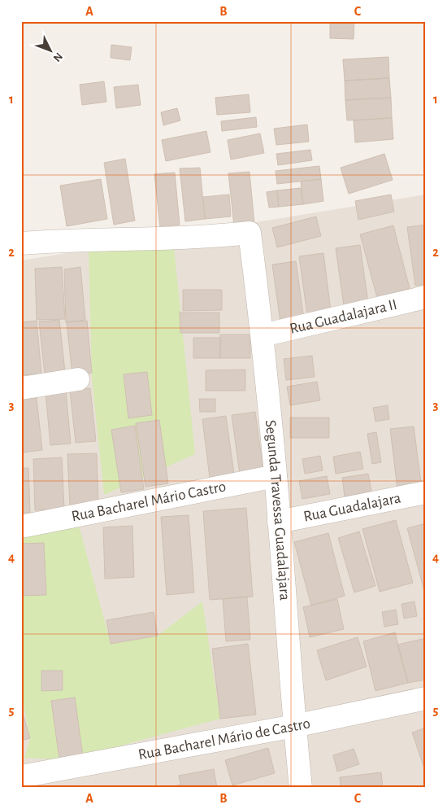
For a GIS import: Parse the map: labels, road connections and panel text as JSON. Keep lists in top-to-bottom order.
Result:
{
  "streets": {
    "street": [
      "Rua Guadalajara II",
      "Rua Bacharel Mário Castro",
      "Rua Guadalajara",
      "Segunda Travessa Guadalajara",
      "Rua Bacharel Mário de Castro"
    ]
  },
  "crossings": [
    ["Rua Guadalajara II", "Segunda Travessa Guadalajara"],
    ["Rua Bacharel Mário Castro", "Segunda Travessa Guadalajara"],
    ["Rua Guadalajara", "Segunda Travessa Guadalajara"],
    ["Segunda Travessa Guadalajara", "Rua Bacharel Mário de Castro"]
  ],
  "north": "bottom right",
  "grid": {
    "columns": ["A", "B", "C"],
    "rows": [
      "1",
      "2",
      "3",
      "4",
      "5"
    ]
  }
}
